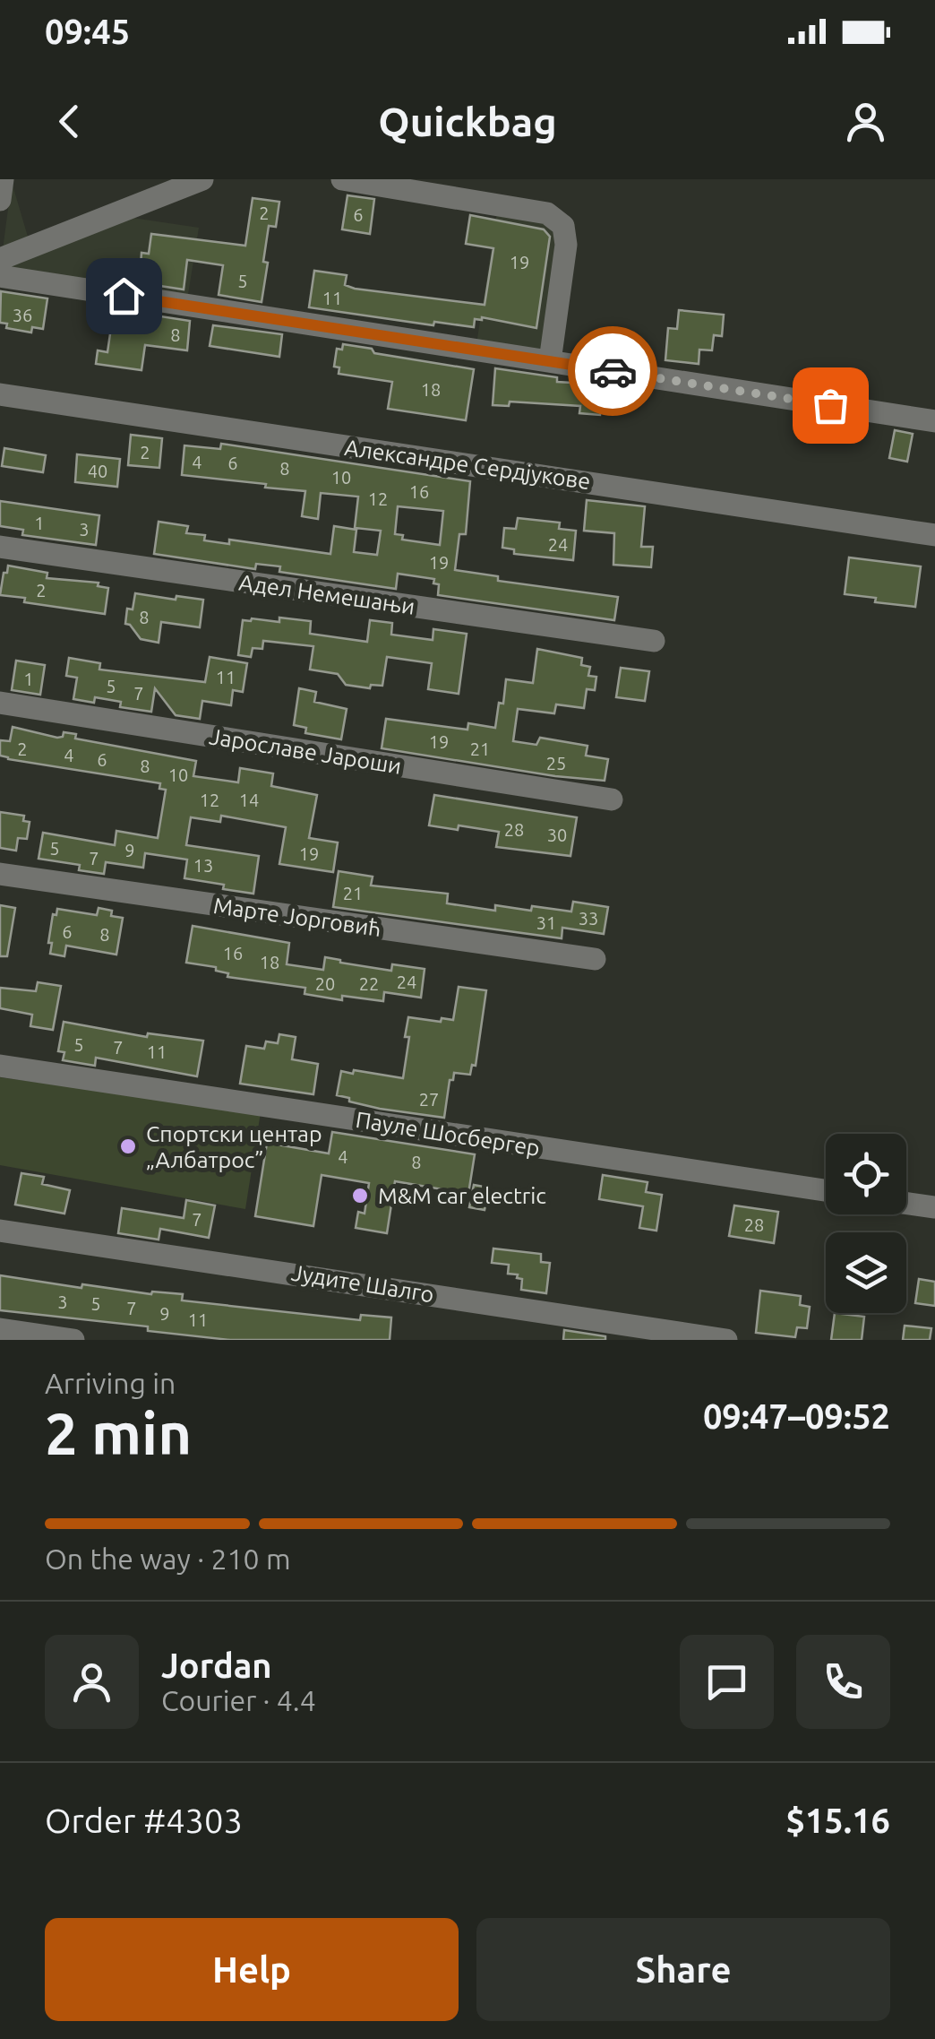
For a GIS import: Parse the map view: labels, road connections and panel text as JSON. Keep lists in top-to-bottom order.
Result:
{
  "streets": {
    "street": [
      "Александре Сердјукове",
      "Адел Немешањи",
      "Јарославе Јароши",
      "Марте Јорговић",
      "Пауле Шосбергер",
      "Јудите Шалго"
    ]
  },
  "places": ["Спортски центар „Албатрос”", "M&M car electric"],
  "house_numbers": [
    "2",
    "6",
    "19",
    "5",
    "11",
    "36",
    "8",
    "18",
    "2",
    "4",
    "6",
    "8",
    "40",
    "10",
    "16",
    "12",
    "1",
    "3",
    "24",
    "19",
    "2",
    "8",
    "11",
    "1",
    "5",
    "7",
    "19",
    "2",
    "21",
    "4",
    "6",
    "25",
    "8",
    "10",
    "12",
    "14",
    "28",
    "30",
    "5",
    "9",
    "19",
    "7",
    "13",
    "21",
    "33",
    "31",
    "6",
    "8",
    "16",
    "18",
    "24",
    "20",
    "22",
    "5",
    "7",
    "11",
    "27",
    "4",
    "8",
    "7",
    "28",
    "3",
    "5",
    "7",
    "9",
    "11"
  ],
  "page": {
    "status": "09:45",
    "header": "Quickbag",
    "heading": ["2 min", "Arriving in", "09:47–09:52"],
    "panel": [
      "Jordan",
      "Courier · 4.4",
      "Order #4303",
      "$15.16"
    ],
    "bar": "On the way · 210 m",
    "buttons": ["Help", "Share"]
  }
}
